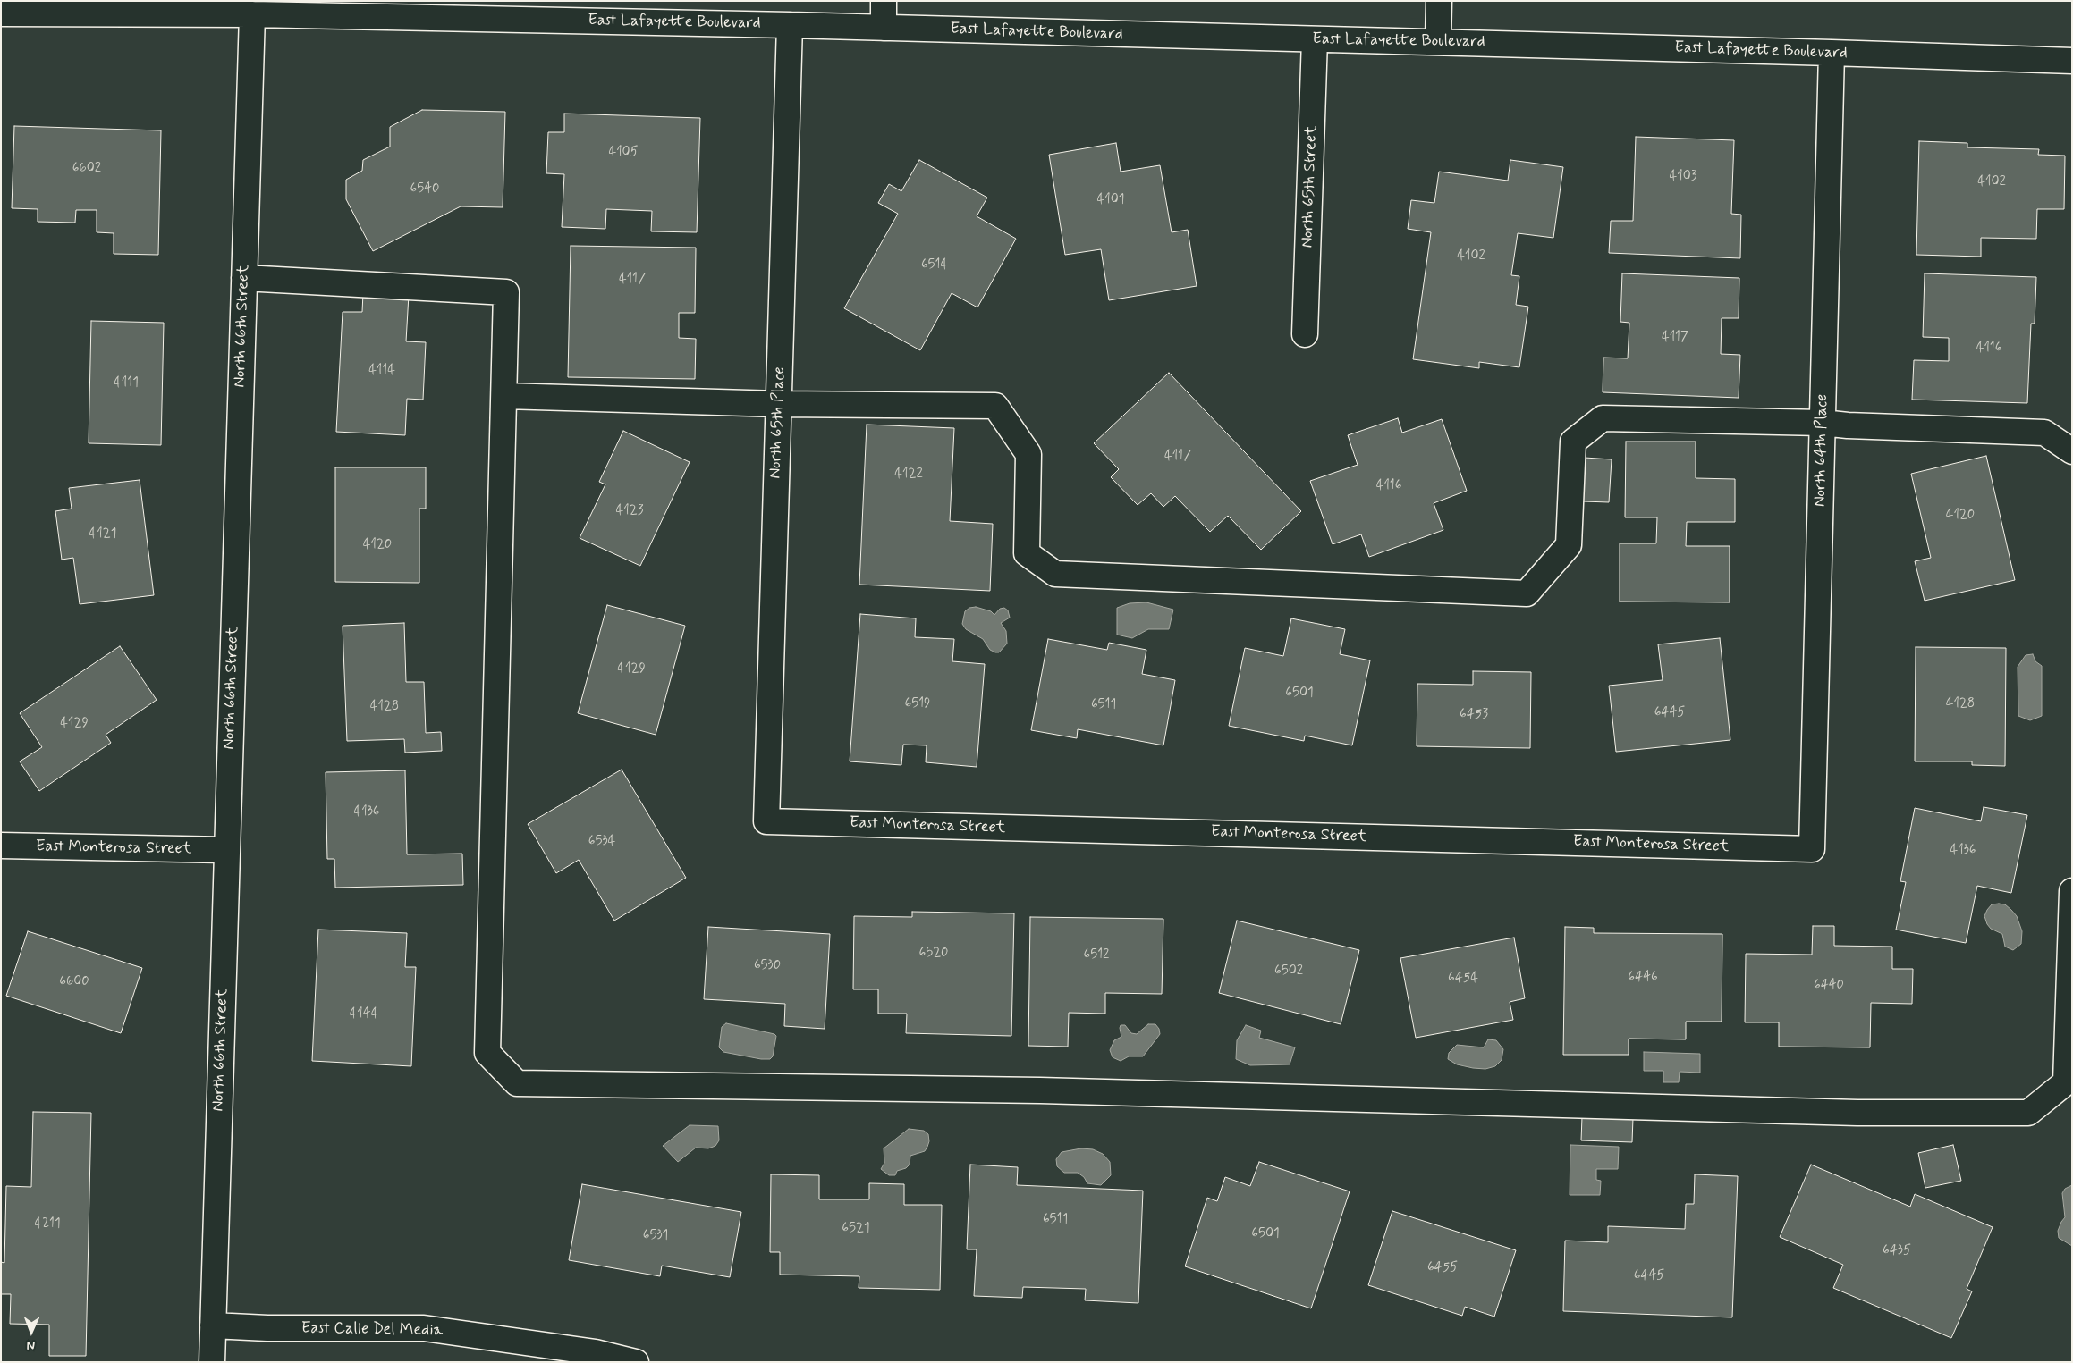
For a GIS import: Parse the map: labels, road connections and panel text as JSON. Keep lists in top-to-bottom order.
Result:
{
  "streets": {
    "street": [
      "East Lafayette Boulevard",
      "North 65th Street",
      "North 66th Street",
      "North 65th Place",
      "North 64th Place",
      "East Monterosa Street",
      "East Calle Del Media"
    ]
  },
  "crossings": [
    ["East Lafayette Boulevard", "North 65th Street"],
    ["East Lafayette Boulevard", "North 66th Street"],
    ["East Lafayette Boulevard", "North 65th Place"],
    ["East Lafayette Boulevard", "North 64th Place"],
    ["North 66th Street", "East Monterosa Street"],
    ["North 66th Street", "East Calle Del Media"],
    ["North 65th Place", "East Monterosa Street"],
    ["North 64th Place", "East Monterosa Street"]
  ],
  "house_numbers": [
    "4105",
    "6602",
    "4103",
    "4102",
    "6540",
    "4101",
    "4102",
    "6514",
    "4117",
    "4117",
    "4116",
    "4114",
    "4111",
    "4117",
    "4122",
    "4116",
    "4123",
    "4120",
    "4121",
    "4120",
    "4129",
    "6501",
    "6519",
    "4128",
    "6511",
    "4128",
    "6445",
    "6453",
    "4129",
    "4136",
    "6534",
    "4136",
    "6520",
    "6512",
    "6530",
    "6502",
    "6446",
    "6454",
    "6600",
    "6440",
    "4144",
    "6511",
    "4211",
    "6521",
    "6501",
    "6531",
    "6435",
    "6455",
    "6445"
  ],
  "north": "bottom"
}
